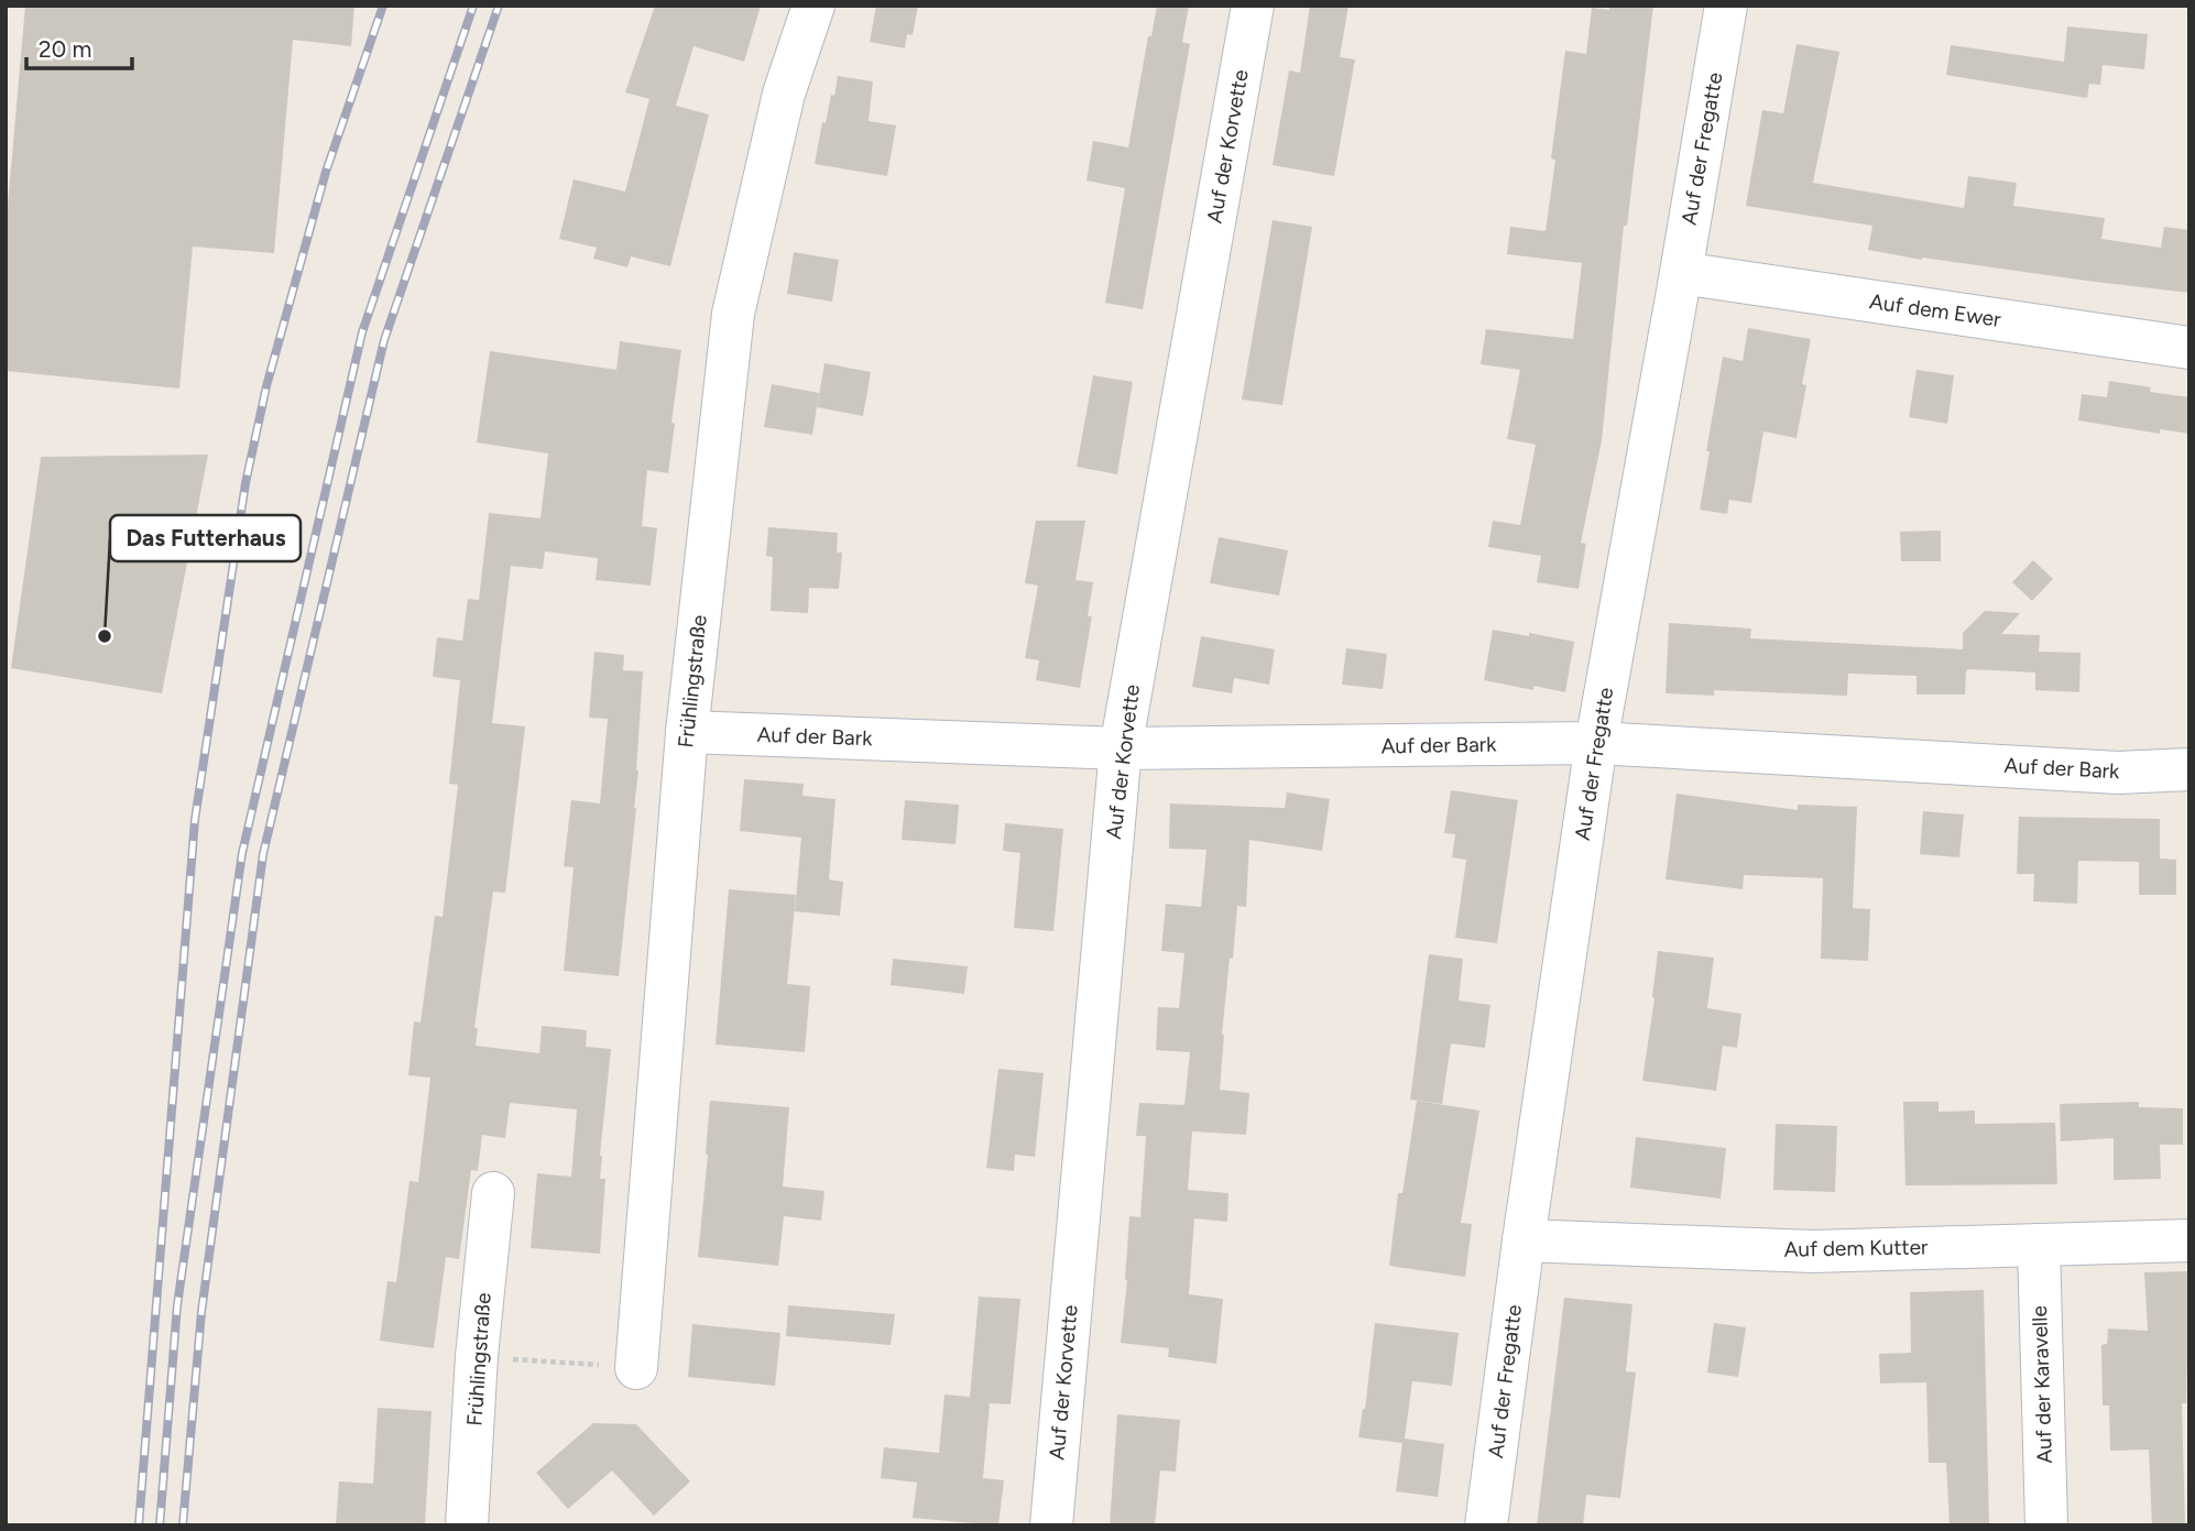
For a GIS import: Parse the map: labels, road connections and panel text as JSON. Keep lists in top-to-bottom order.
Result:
{
  "streets": {
    "street": [
      "Auf der Korvette",
      "Auf der Fregatte",
      "Auf dem Ewer",
      "Frühlingstraße",
      "Auf der Bark",
      "Auf dem Kutter",
      "Auf der Karavelle"
    ]
  },
  "crossings": [
    ["Auf der Korvette", "Auf der Bark"],
    ["Auf der Fregatte", "Auf dem Ewer"],
    ["Auf der Fregatte", "Auf der Bark"],
    ["Auf der Fregatte", "Auf dem Kutter"],
    ["Frühlingstraße", "Auf der Bark"],
    ["Auf dem Kutter", "Auf der Karavelle"]
  ],
  "places": ["Das Futterhaus"],
  "scale_bar": "20 m"
}
